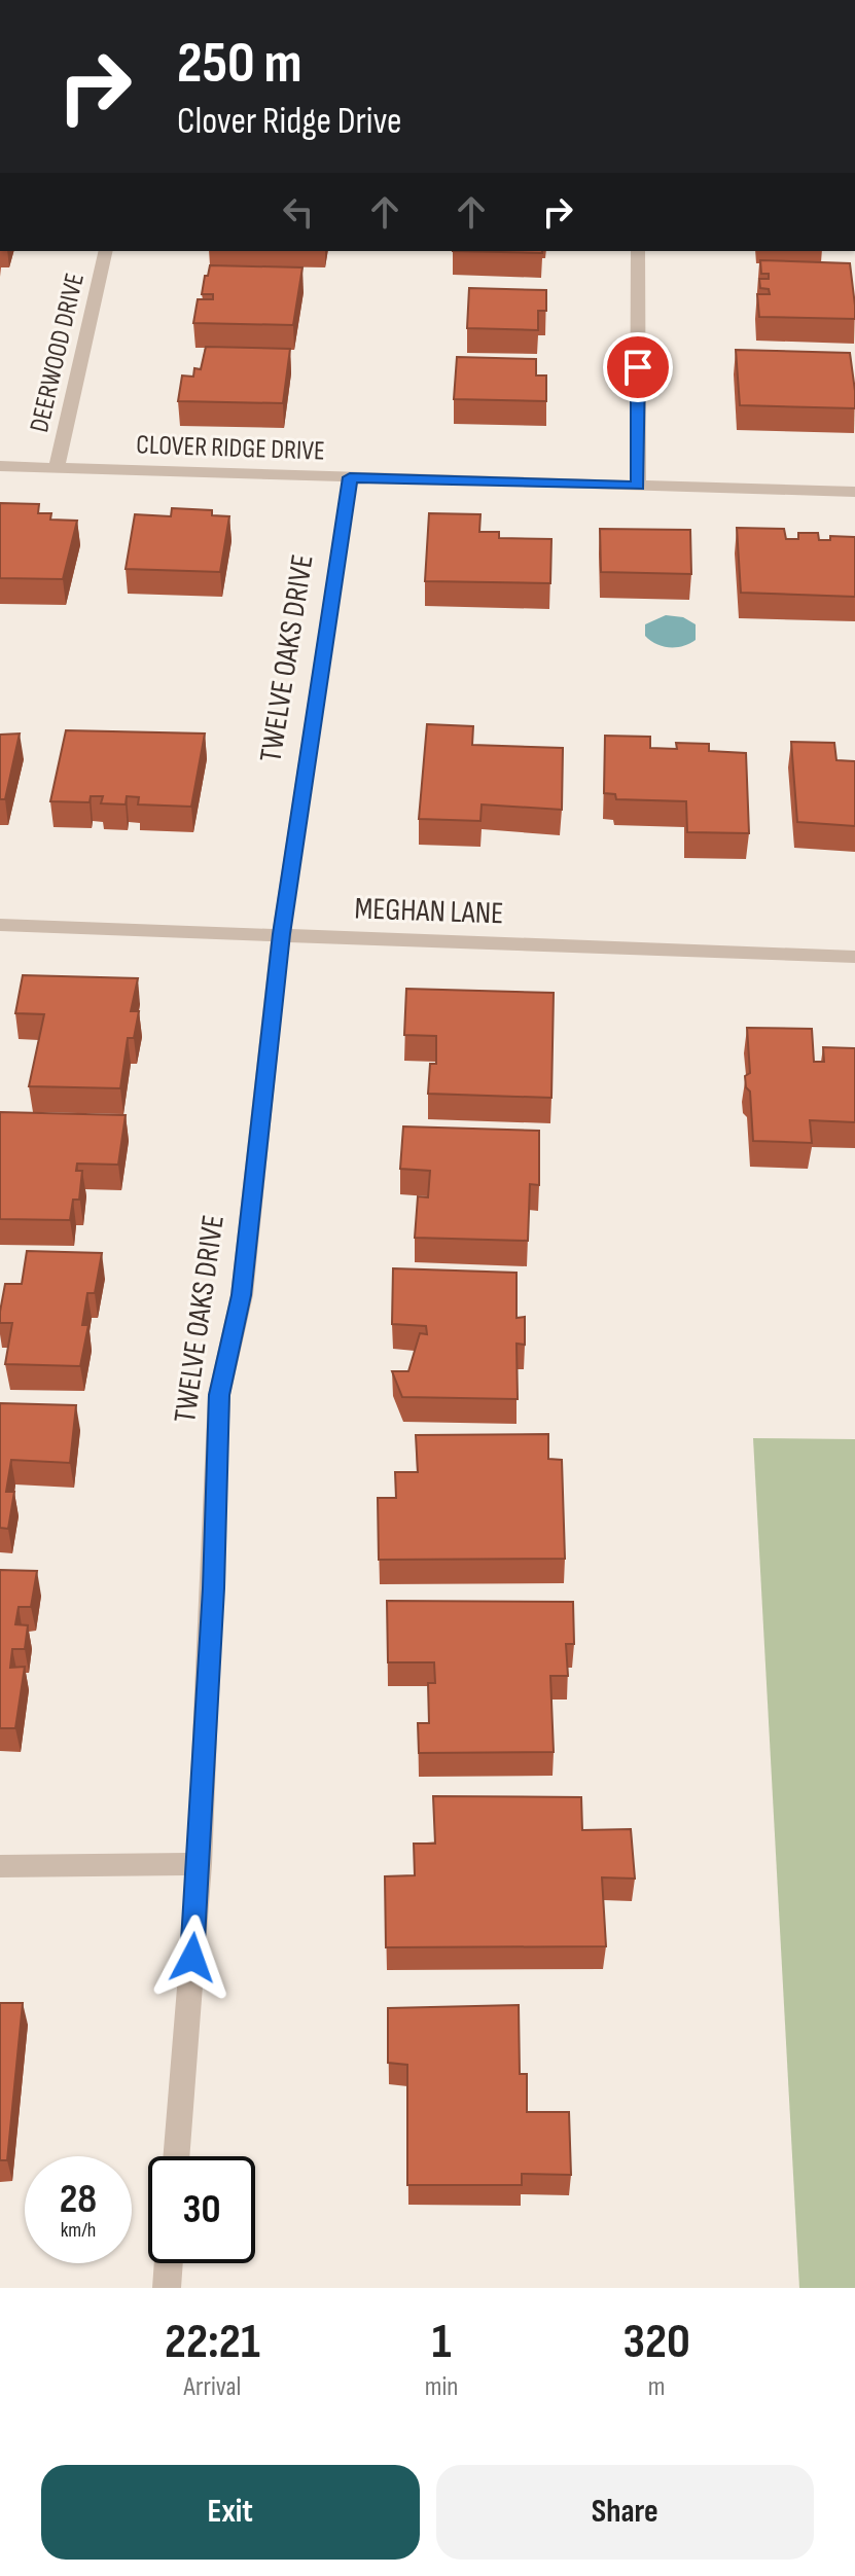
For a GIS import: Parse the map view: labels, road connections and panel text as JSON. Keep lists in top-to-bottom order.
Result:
{
  "streets": {
    "street": [
      "DEERWOOD DRIVE",
      "CLOVER RIDGE DRIVE",
      "TWELVE OAKS DRIVE",
      "MEGHAN LANE"
    ]
  },
  "crossings": [
    ["DEERWOOD DRIVE", "CLOVER RIDGE DRIVE"],
    ["CLOVER RIDGE DRIVE", "TWELVE OAKS DRIVE"],
    ["TWELVE OAKS DRIVE", "MEGHAN LANE"]
  ],
  "page": {
    "turn": ["250 m", "Clover Ridge Drive"],
    "speed": "28 km/h",
    "limit": "30",
    "eta": [
      "22:21",
      "Arrival",
      "1",
      "min",
      "320",
      "m"
    ],
    "buttons": ["Exit", "Share"]
  }
}
